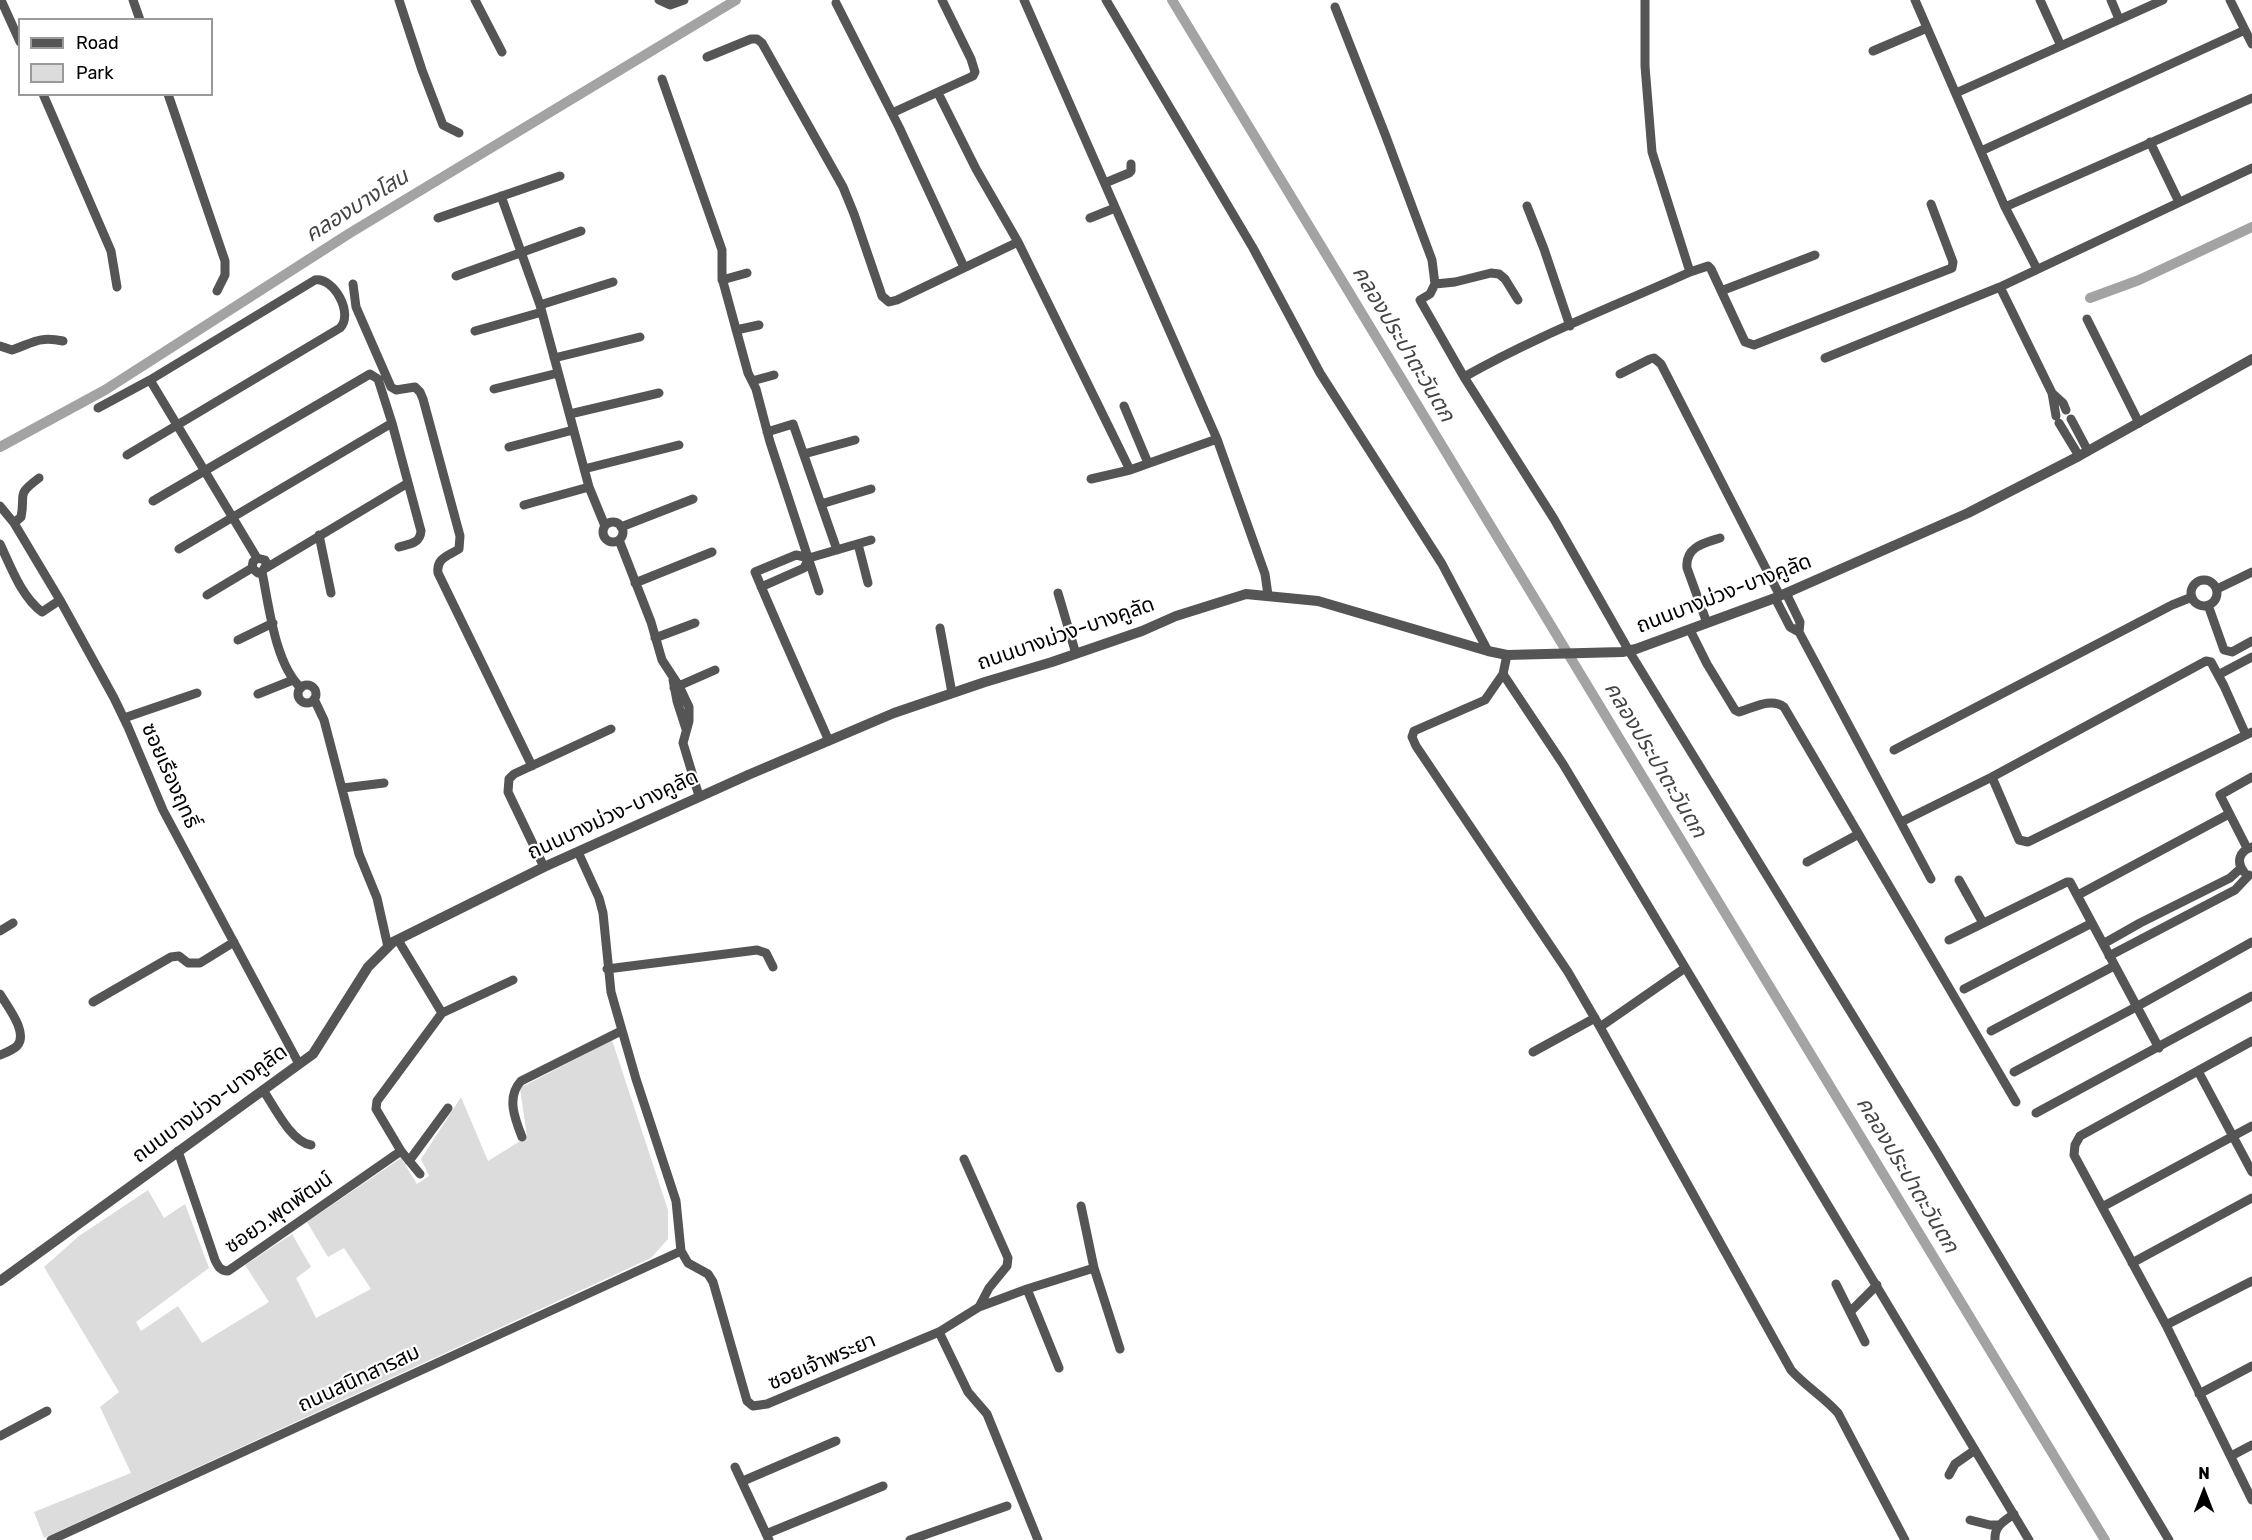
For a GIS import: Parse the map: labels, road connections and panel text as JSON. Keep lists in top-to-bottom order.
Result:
{
  "streets": {
    "street": [
      "ถนนบางม่วง-บางคูลัด",
      "ซอยเรืองฤทธิ์",
      "ซอยว.พุดพัฒน์",
      "ซอยเจ้าพระยา",
      "ถนนสนิทสารสม"
    ]
  },
  "crossings": [
    ["ถนนบางม่วง-บางคูลัด", "ซอยเรืองฤทธิ์"],
    ["ถนนบางม่วง-บางคูลัด", "ซอยว.พุดพัฒน์"],
    ["ซอยเจ้าพระยา", "ถนนสนิทสารสม"]
  ],
  "water": ["คลองบางโสน", "คลองประปาตะวันตก"],
  "legend": ["Road", "Park"],
  "north": "top"
}
